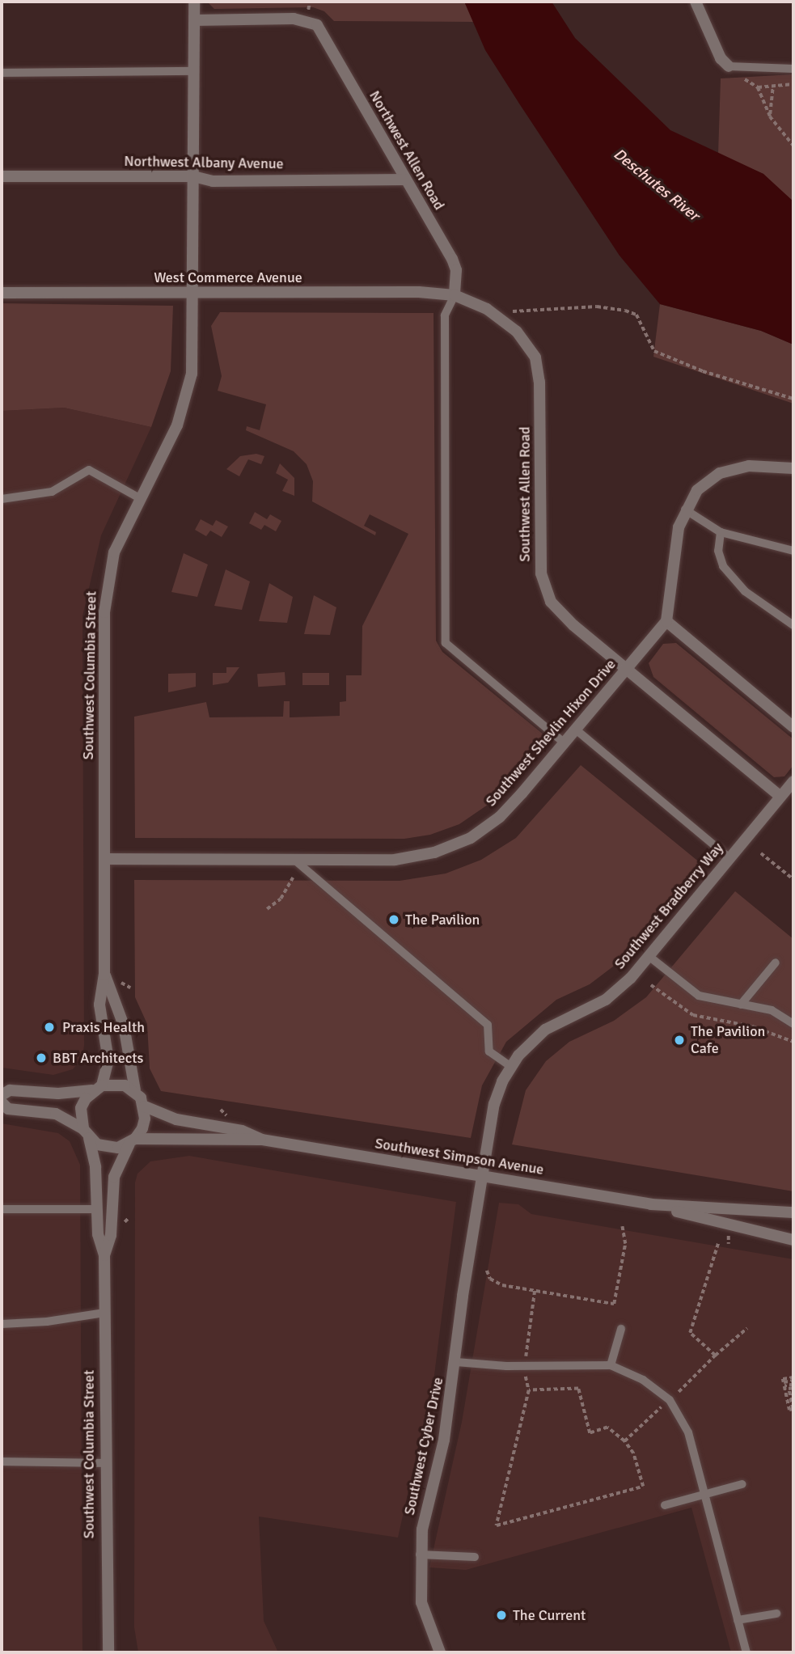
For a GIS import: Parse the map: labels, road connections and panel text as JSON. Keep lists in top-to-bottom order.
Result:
{
  "streets": {
    "street": [
      "Northwest Allen Road",
      "Northwest Albany Avenue",
      "West Commerce Avenue",
      "Southwest Allen Road",
      "Southwest Columbia Street",
      "Southwest Shevlin Hixon Drive",
      "Southwest Bradberry Way",
      "Southwest Simpson Avenue",
      "Southwest Cyber Drive"
    ]
  },
  "crossings": [
    ["Northwest Allen Road", "Northwest Albany Avenue"],
    ["Northwest Allen Road", "West Commerce Avenue"],
    ["Northwest Allen Road", "Southwest Allen Road"],
    ["Northwest Allen Road", "Southwest Columbia Street"],
    ["Northwest Albany Avenue", "Southwest Columbia Street"],
    ["West Commerce Avenue", "Southwest Allen Road"],
    ["West Commerce Avenue", "Southwest Columbia Street"],
    ["Southwest Allen Road", "Southwest Shevlin Hixon Drive"],
    ["Southwest Allen Road", "Southwest Bradberry Way"],
    ["Southwest Columbia Street", "Southwest Shevlin Hixon Drive"],
    ["Southwest Columbia Street", "Southwest Simpson Avenue"],
    ["Southwest Bradberry Way", "Southwest Simpson Avenue"],
    ["Southwest Bradberry Way", "Southwest Cyber Drive"],
    ["Southwest Simpson Avenue", "Southwest Cyber Drive"]
  ],
  "water": ["Deschutes River"],
  "places": [
    "The Pavilion",
    "Praxis Health",
    "The Pavilion Cafe",
    "BBT Architects",
    "The Current"
  ]
}
